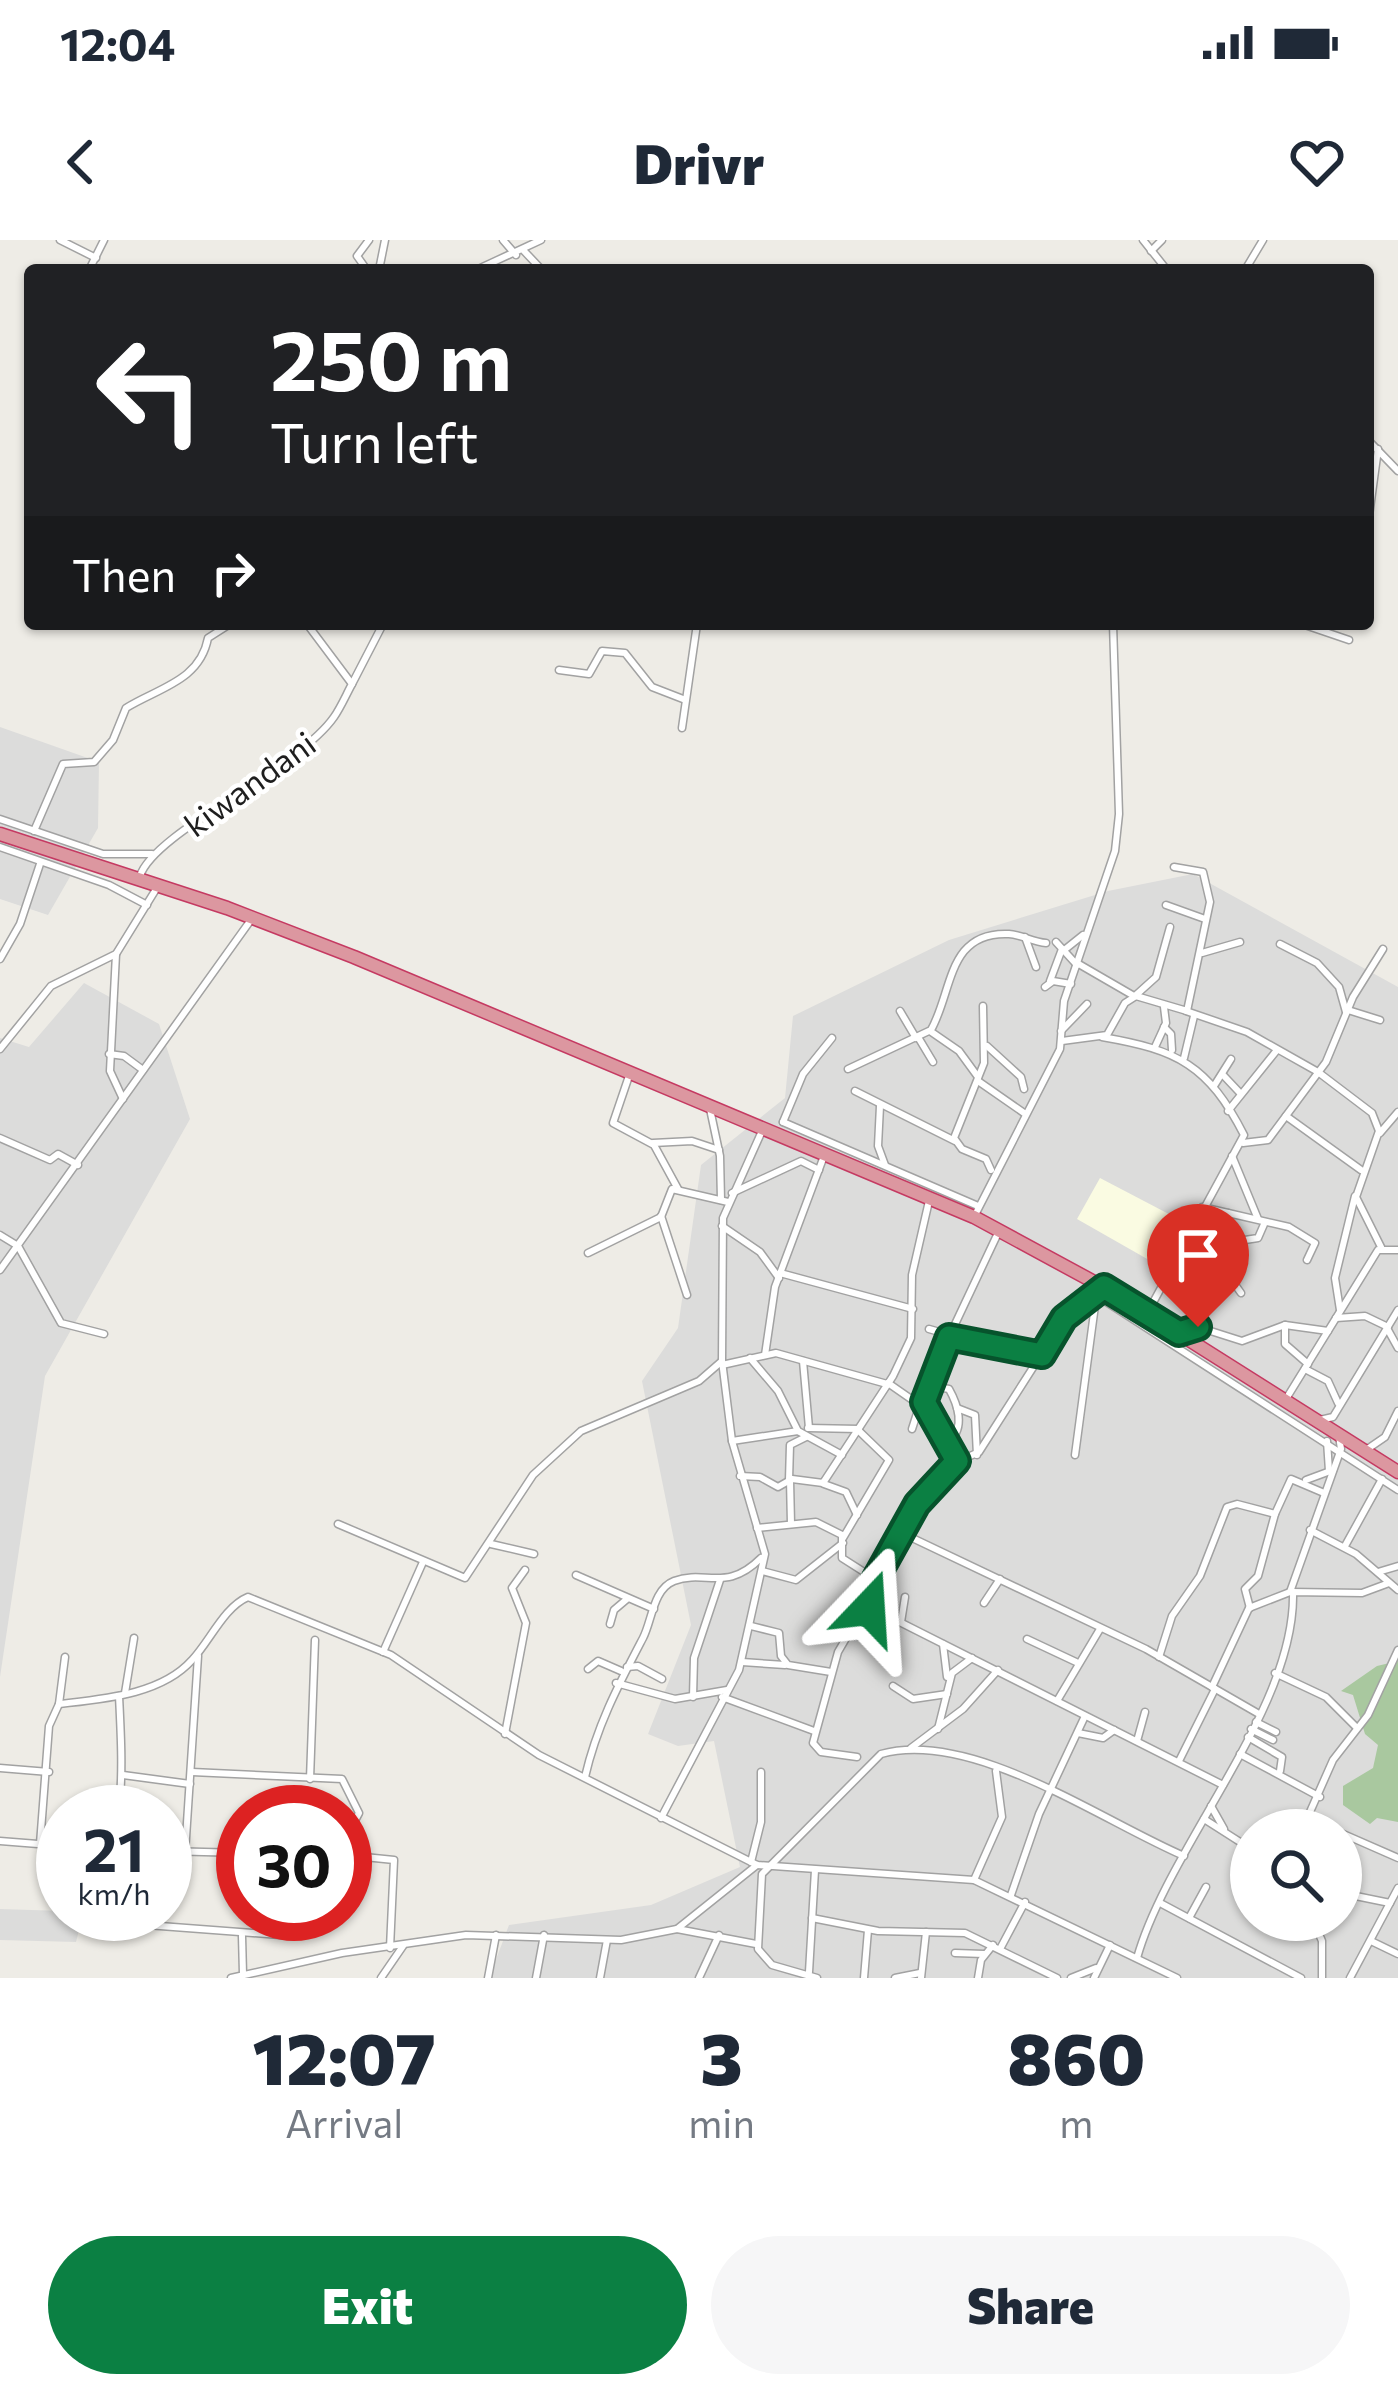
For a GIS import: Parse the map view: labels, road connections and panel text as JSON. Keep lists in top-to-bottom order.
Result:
{
  "streets": {
    "street": ["kiwandani"]
  },
  "page": {
    "status": "12:04",
    "header": "Drivr",
    "turn": ["250 m", "Turn left"],
    "then": "Then",
    "speed": "21 km/h",
    "limit": "30",
    "eta": [
      "12:07",
      "Arrival",
      "3",
      "min",
      "860",
      "m"
    ],
    "buttons": ["Exit", "Share"]
  }
}
